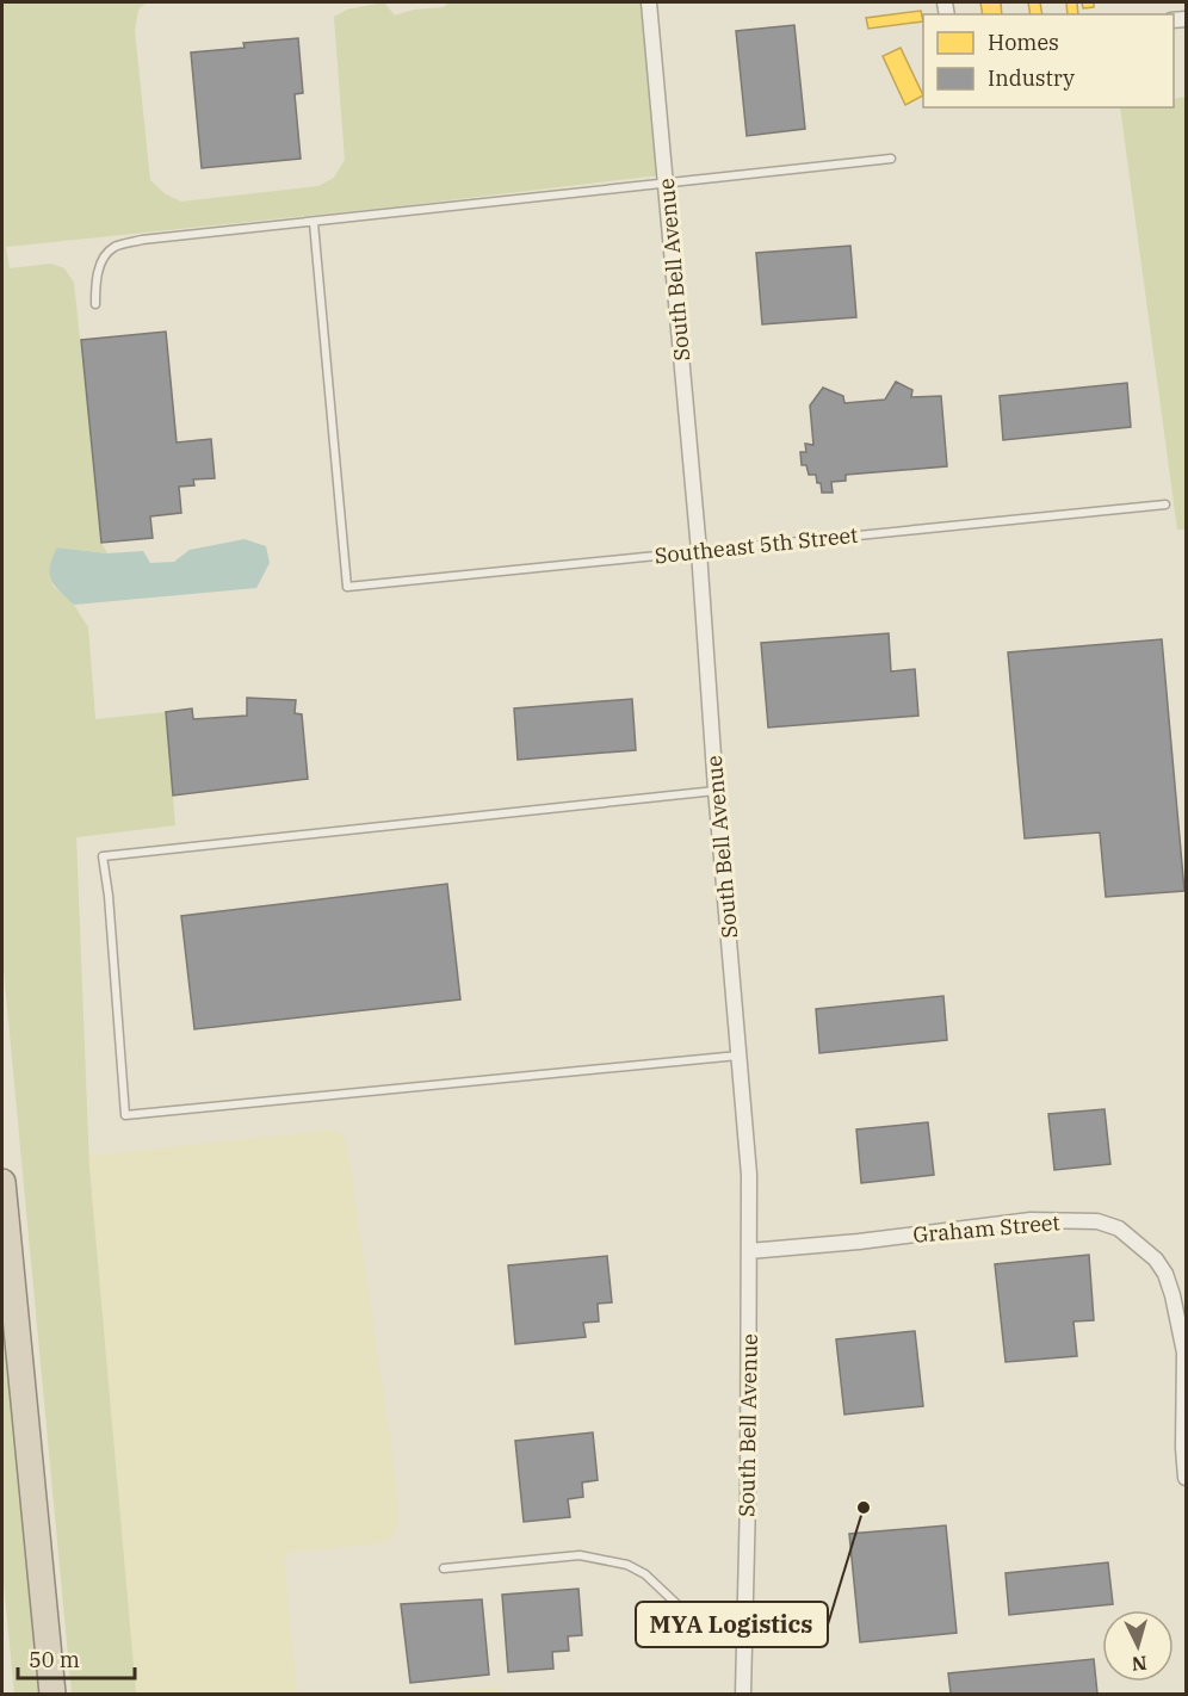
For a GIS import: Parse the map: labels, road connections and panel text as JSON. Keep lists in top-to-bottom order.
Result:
{
  "streets": {
    "street": ["South Bell Avenue", "Graham Street"],
    "lane": ["Southeast 5th Street"]
  },
  "crossings": [
    ["South Bell Avenue", "Southeast 5th Street"],
    ["South Bell Avenue", "Graham Street"]
  ],
  "places": ["MYA Logistics"],
  "legend": ["Homes", "Industry"],
  "scale_bar": "50 m",
  "north": "bottom"
}
